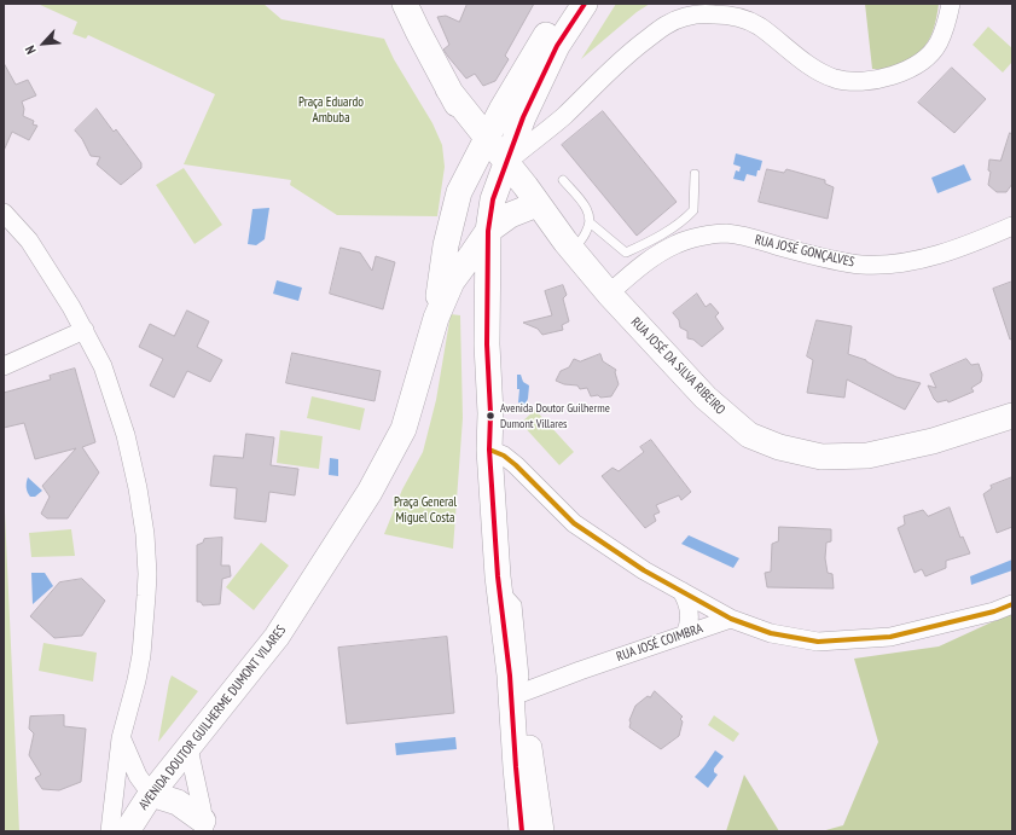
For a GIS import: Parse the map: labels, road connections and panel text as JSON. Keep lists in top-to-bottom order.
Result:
{
  "streets": {
    "main road": ["RUA JOSÉ DA SILVA RIBEIRO", "AVENIDA DOUTOR GUILHERME DUMONT VILARES"],
    "street": ["RUA JOSÉ GONÇALVES", "RUA JOSÉ COIMBRA"]
  },
  "crossings": [
    ["RUA JOSÉ GONÇALVES", "RUA JOSÉ DA SILVA RIBEIRO"],
    ["RUA JOSÉ DA SILVA RIBEIRO", "AVENIDA DOUTOR GUILHERME DUMONT VILARES"],
    ["RUA JOSÉ COIMBRA", "AVENIDA DOUTOR GUILHERME DUMONT VILARES"]
  ],
  "parks": ["Praça Eduardo Ambuba", "Praça General Miguel Costa"],
  "places": ["Avenida Doutor Guilherme Dumont Villares"],
  "north": "bottom left"
}
